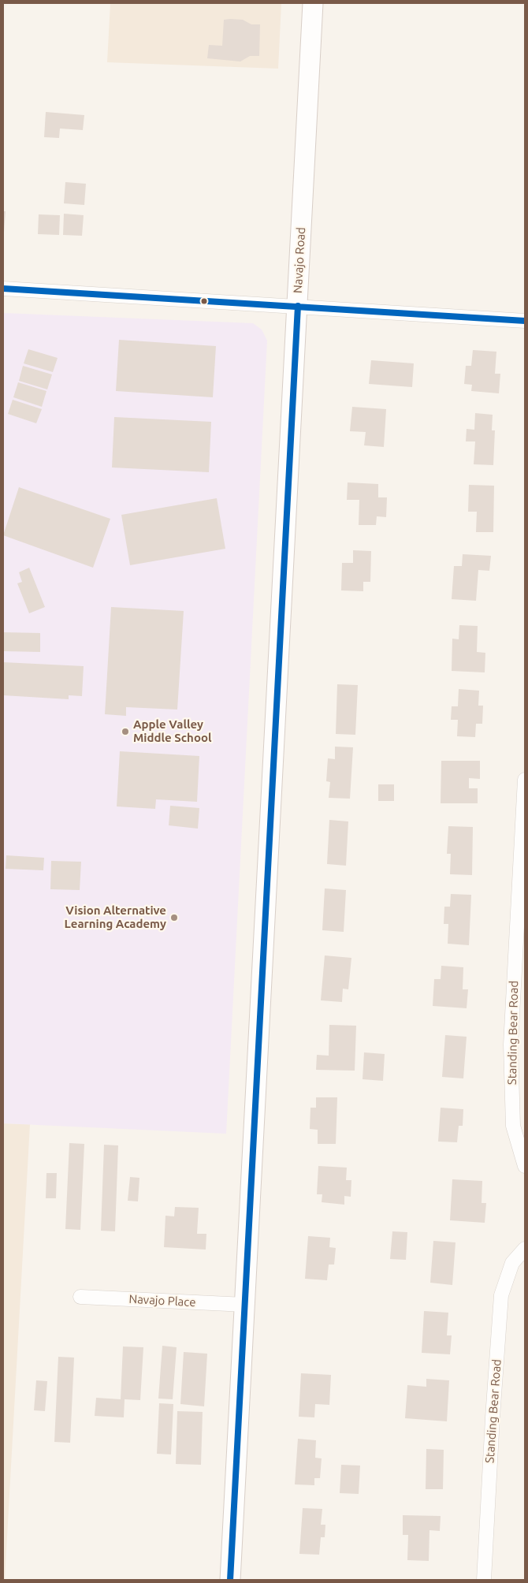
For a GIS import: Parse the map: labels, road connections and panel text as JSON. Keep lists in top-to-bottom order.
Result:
{
  "streets": {
    "main road": ["Navajo Road"],
    "street": ["Standing Bear Road", "Navajo Place"]
  },
  "crossings": [
    ["Navajo Road", "Navajo Place"]
  ],
  "places": ["Apple Valley Middle School", "Vision Alternative Learning Academy"]
}
